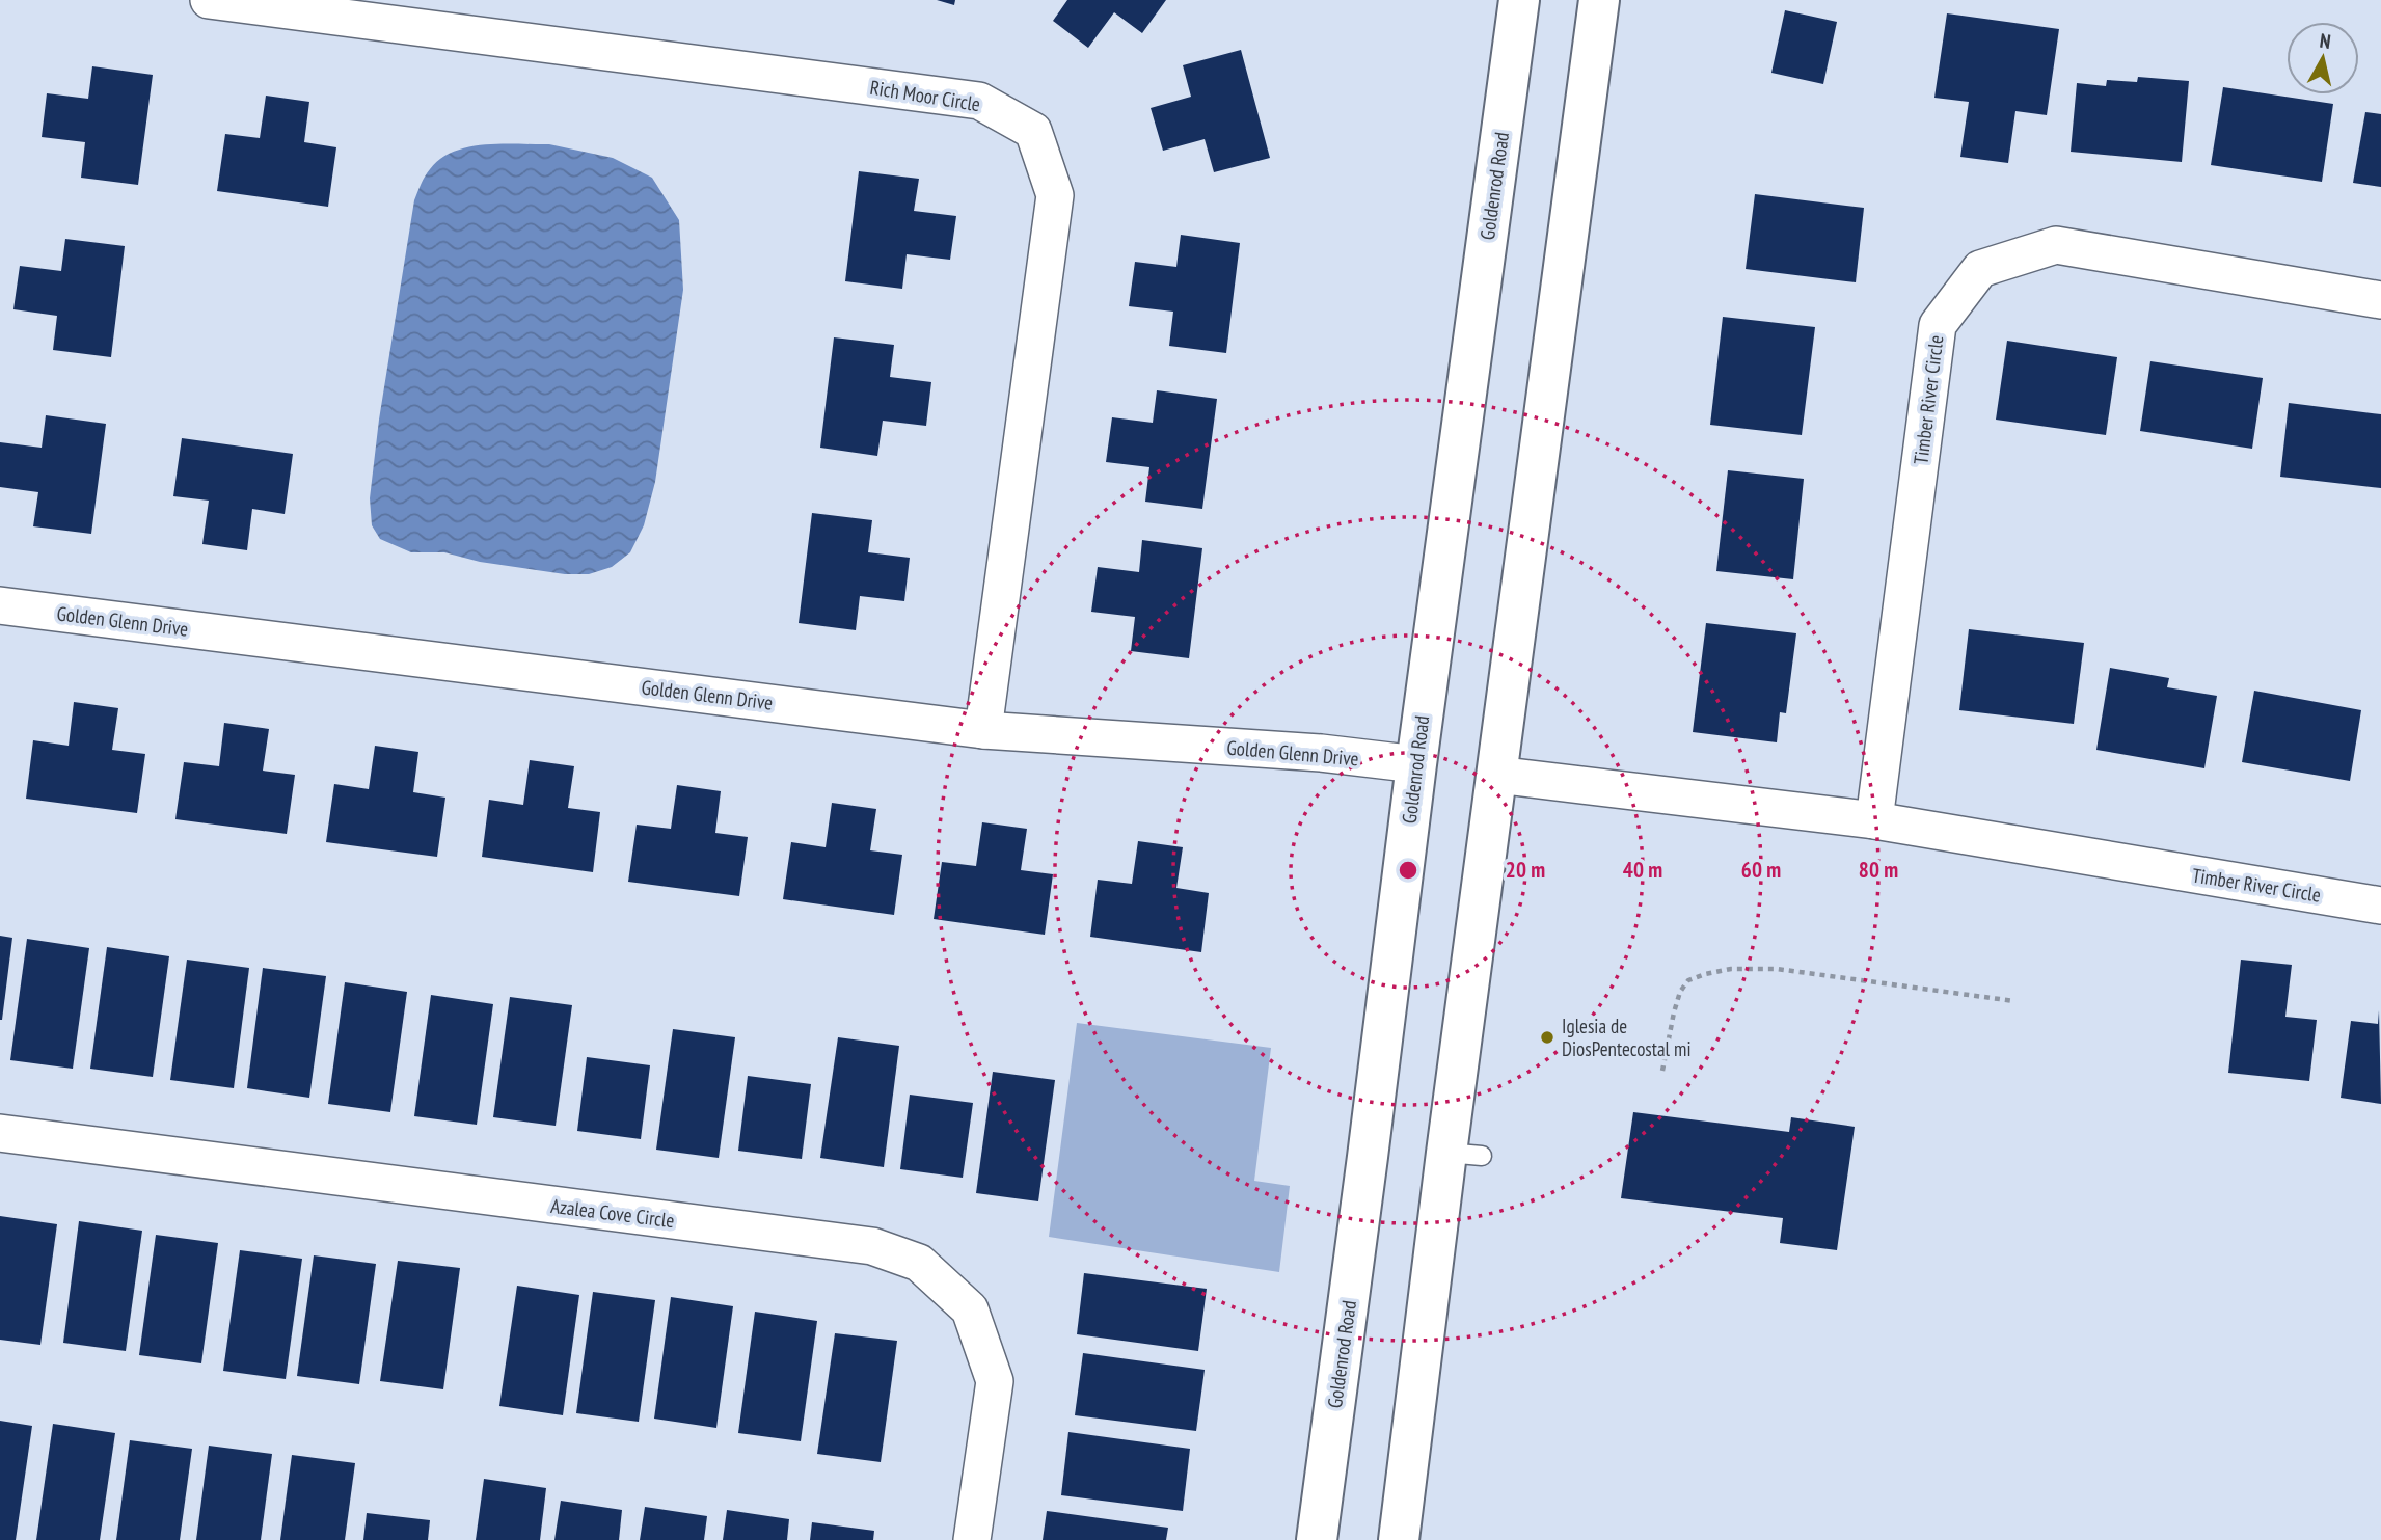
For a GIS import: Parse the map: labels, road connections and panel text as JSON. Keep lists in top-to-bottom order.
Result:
{
  "streets": {
    "main road": ["Goldenrod Road"],
    "street": [
      "Rich Moor Circle",
      "Timber River Circle",
      "Golden Glenn Drive",
      "Azalea Cove Circle"
    ]
  },
  "crossings": [
    ["Rich Moor Circle", "Golden Glenn Drive"],
    ["Goldenrod Road", "Golden Glenn Drive"]
  ],
  "places": ["Iglesia de DiosPentecostal mi"],
  "north": "top",
  "rings": [
    "20 m",
    "40 m",
    "60 m",
    "80 m"
  ]
}
